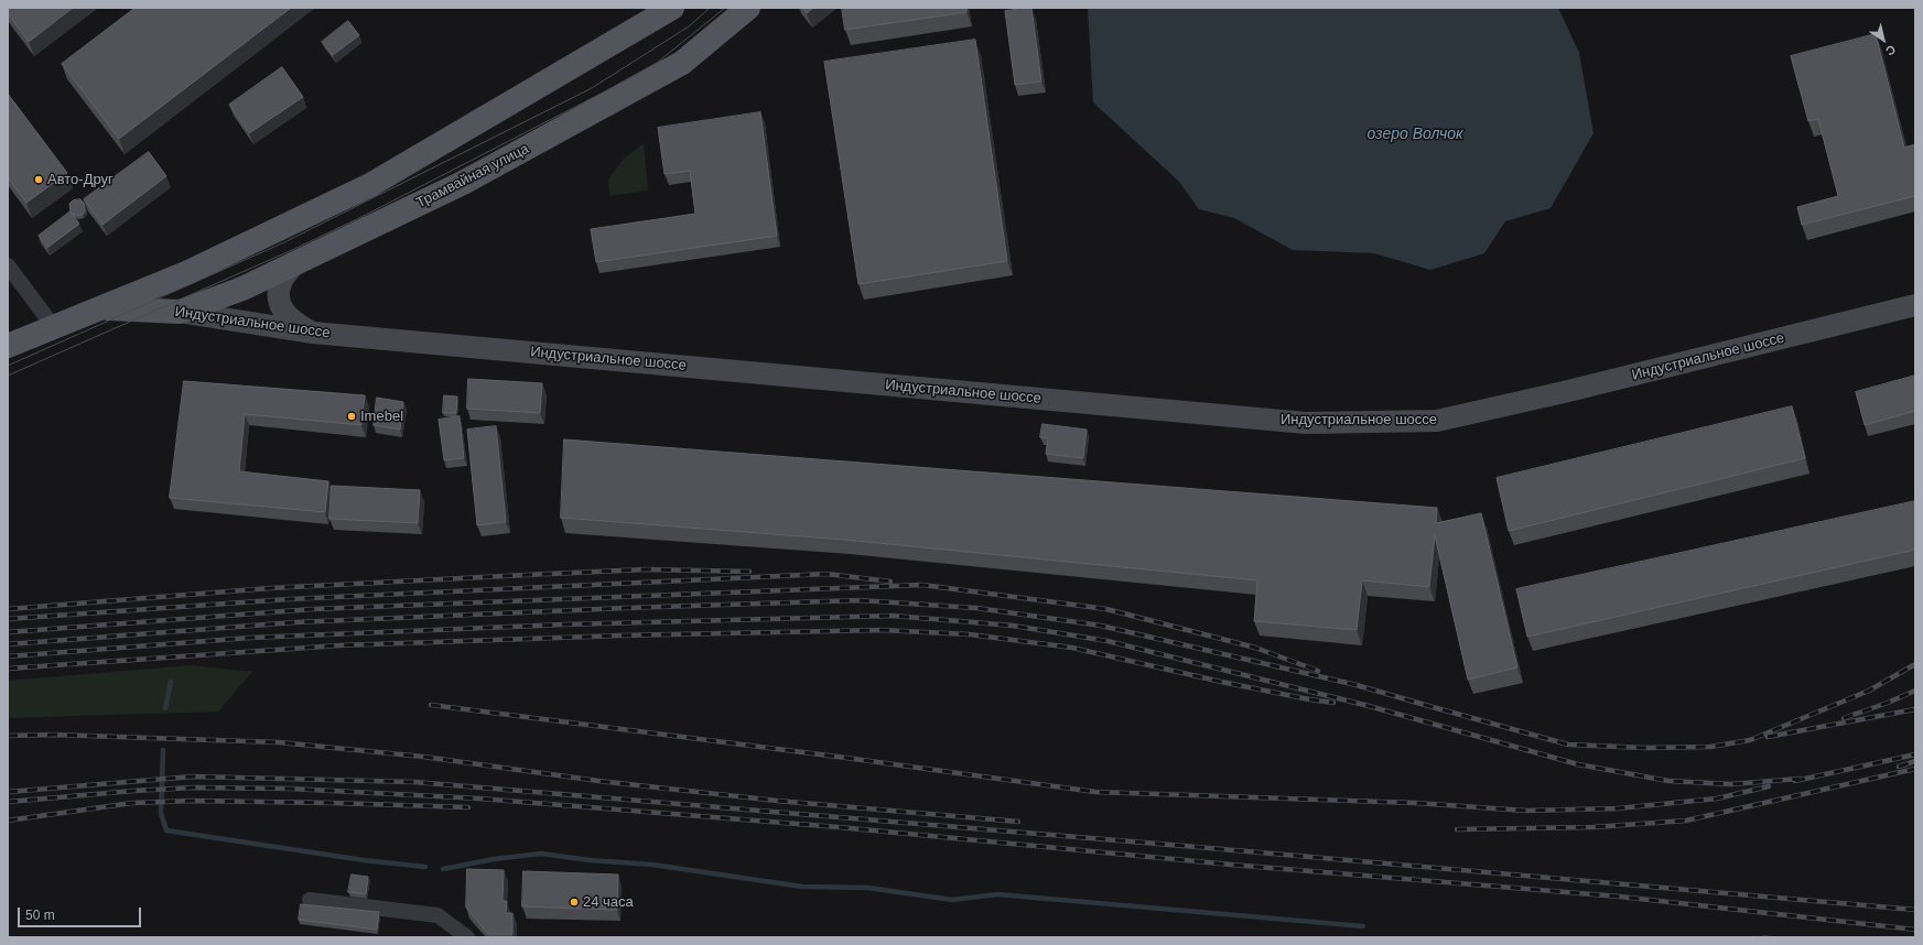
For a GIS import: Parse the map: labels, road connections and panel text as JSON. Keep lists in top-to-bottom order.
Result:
{
  "streets": {
    "main road": ["Трамвайная улица", "Индустриальное шоссе"]
  },
  "crossings": [
    ["Трамвайная улица", "Индустриальное шоссе"]
  ],
  "water": ["озеро Волчок"],
  "places": ["Авто-Друг", "Imebel", "24 часа"],
  "scale_bar": "50 m",
  "north": "bottom right"
}
